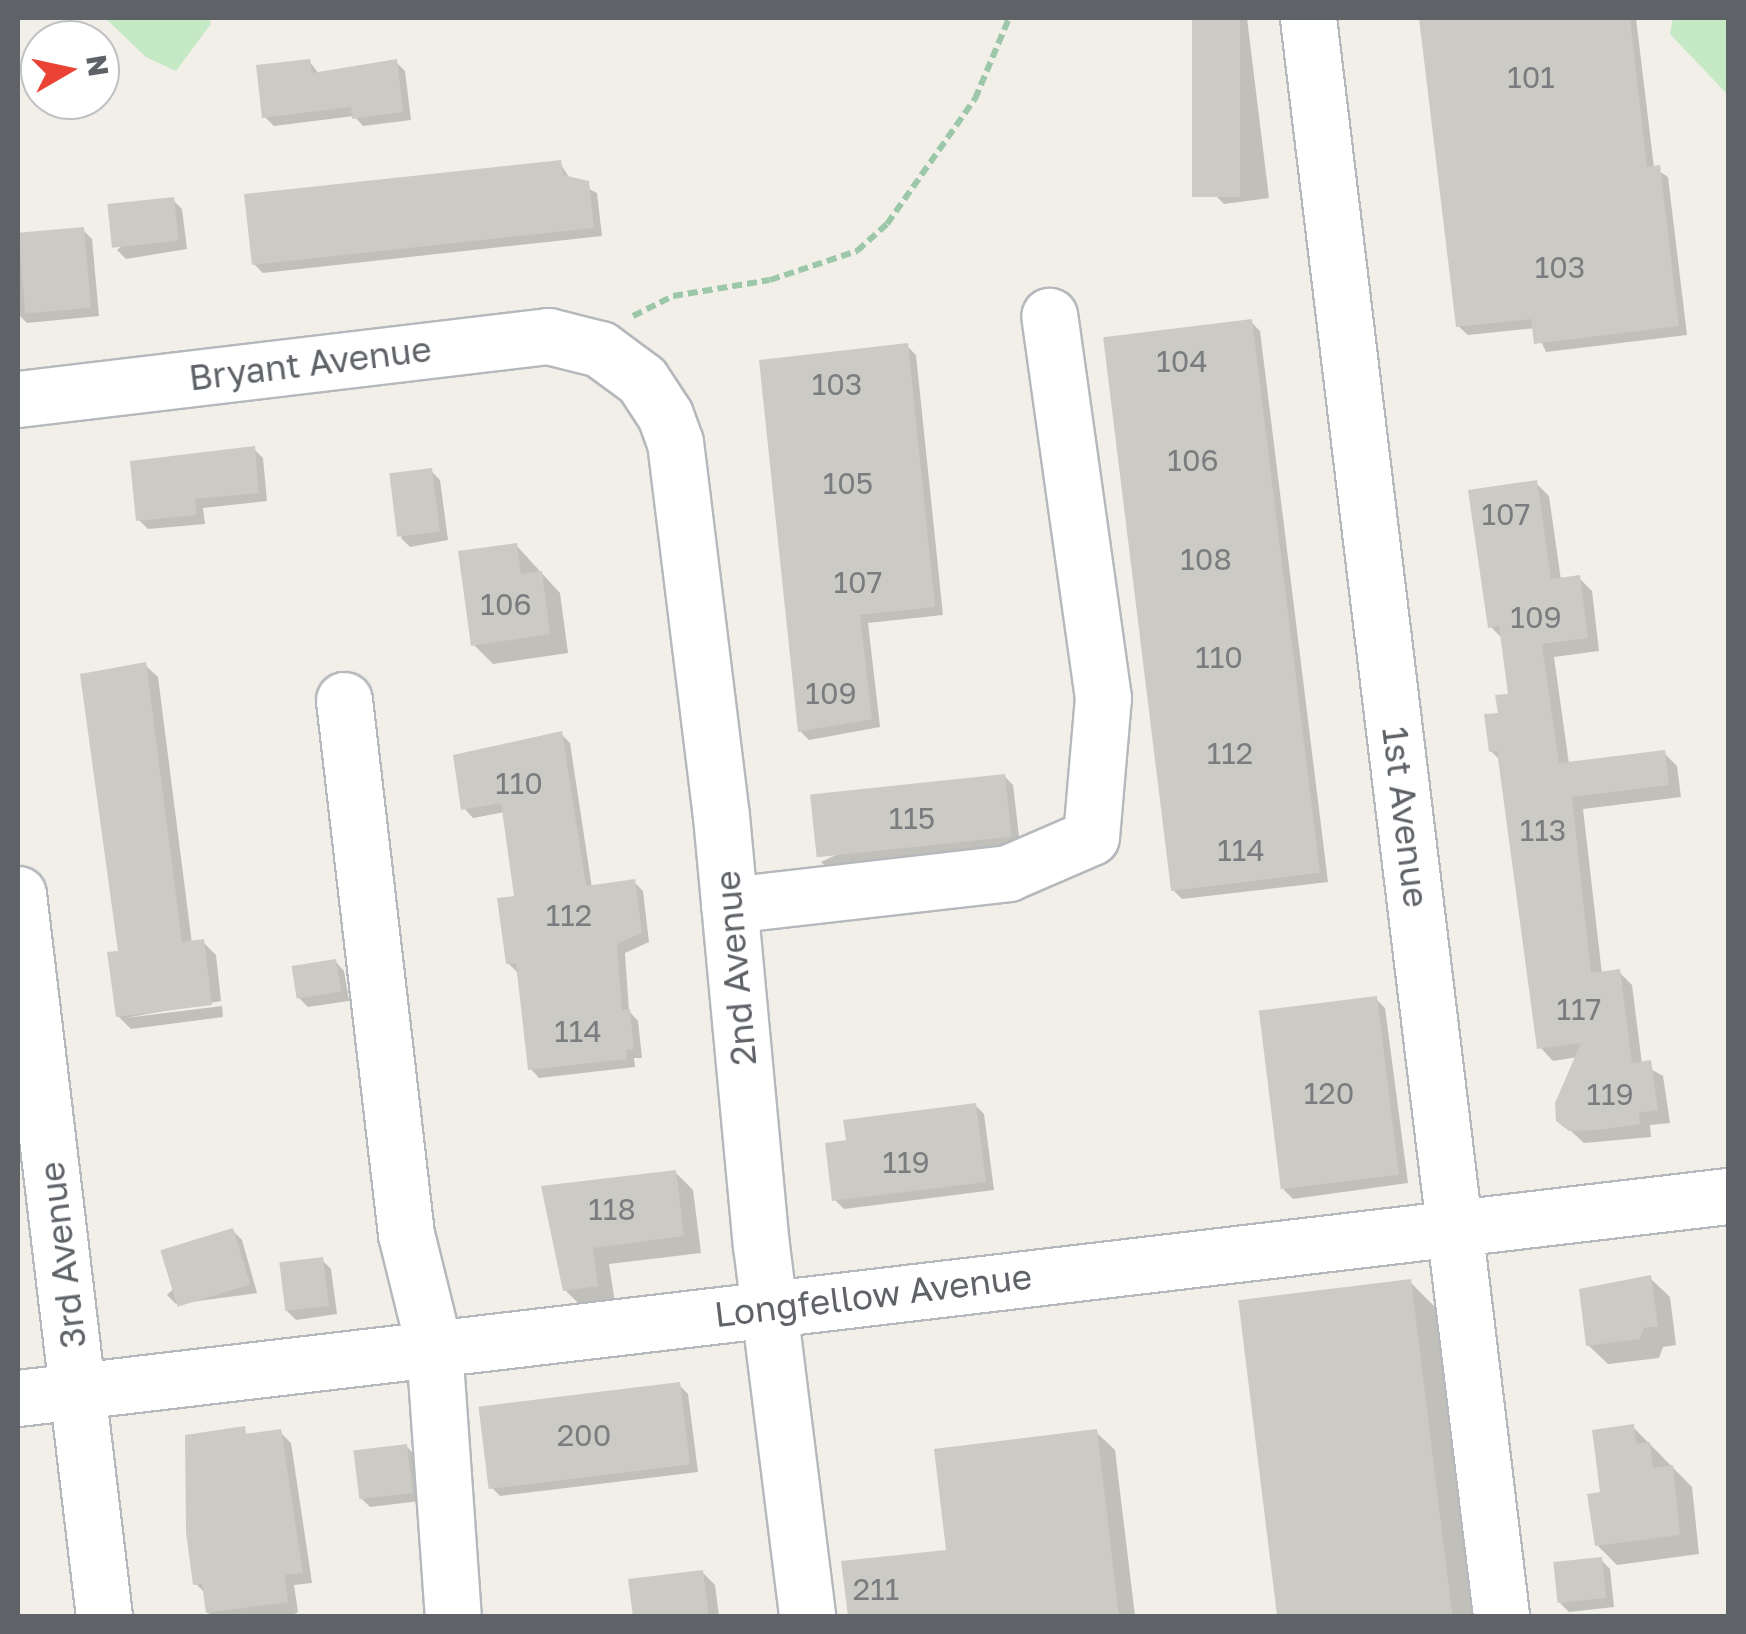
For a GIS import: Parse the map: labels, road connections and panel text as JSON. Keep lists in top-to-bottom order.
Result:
{
  "streets": {
    "street": [
      "Bryant Avenue",
      "1st Avenue",
      "2nd Avenue",
      "3rd Avenue",
      "Longfellow Avenue"
    ]
  },
  "crossings": [
    ["Bryant Avenue", "2nd Avenue"],
    ["1st Avenue", "Longfellow Avenue"],
    ["2nd Avenue", "Longfellow Avenue"],
    ["3rd Avenue", "Longfellow Avenue"]
  ],
  "house_numbers": [
    "101",
    "103",
    "104",
    "103",
    "106",
    "105",
    "107",
    "108",
    "107",
    "106",
    "109",
    "110",
    "109",
    "112",
    "110",
    "115",
    "113",
    "114",
    "112",
    "117",
    "114",
    "120",
    "119",
    "119",
    "118",
    "200",
    "211"
  ],
  "north": "right"
}
